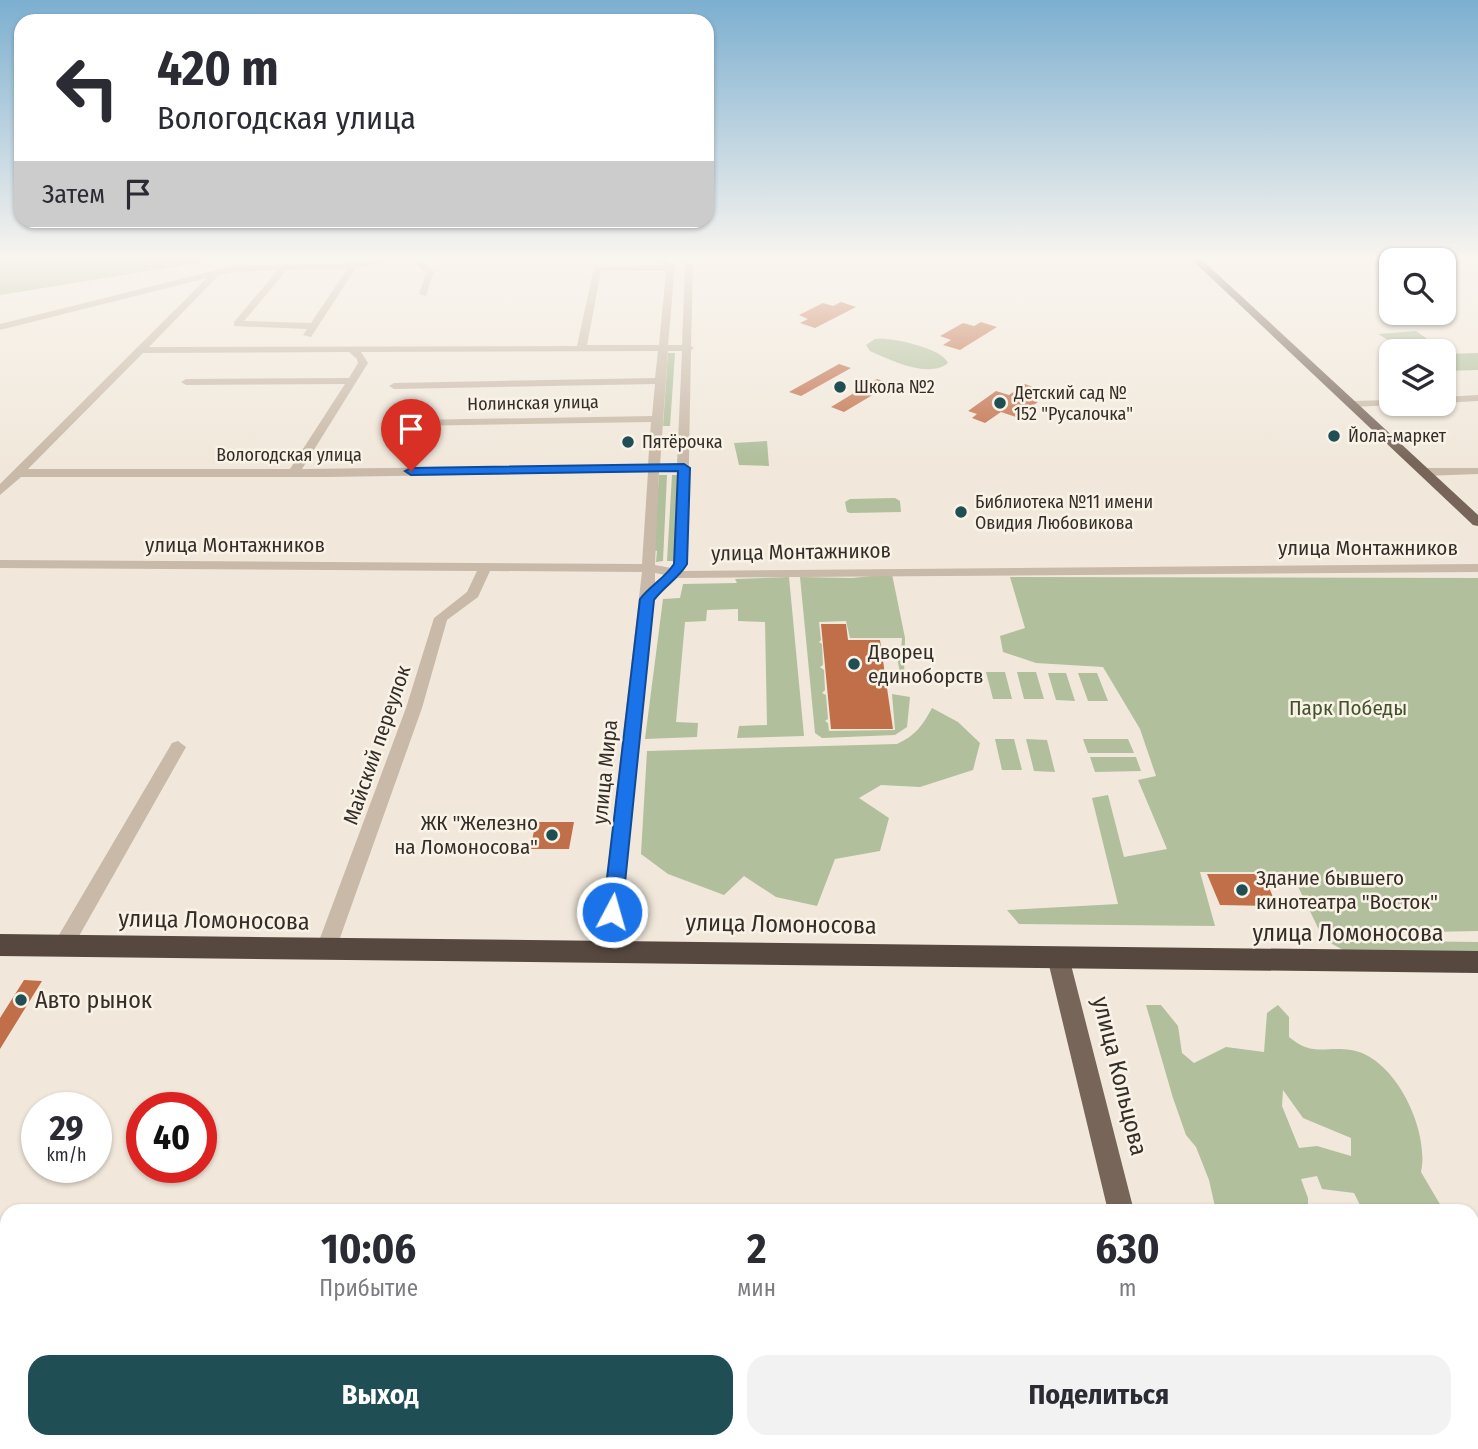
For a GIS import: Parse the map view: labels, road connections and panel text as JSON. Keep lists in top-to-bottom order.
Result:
{
  "streets": {
    "highway": ["улица Ломоносова"],
    "main road": ["улица Кольцова"],
    "street": [
      "Нолинская улица",
      "Вологодская улица",
      "улица Монтажников",
      "Майский переулок",
      "улица Мира"
    ]
  },
  "crossings": [
    ["Нолинская улица", "улица Мира"],
    ["Вологодская улица", "улица Мира"],
    ["улица Монтажников", "Майский переулок"],
    ["улица Монтажников", "улица Мира"],
    ["Майский переулок", "улица Ломоносова"],
    ["улица Мира", "улица Ломоносова"],
    ["улица Ломоносова", "улица Кольцова"]
  ],
  "parks": ["Парк Победы"],
  "places": [
    "Школа №2",
    "Детский сад № 152 \"Русалочка\"",
    "Йола-маркет",
    "Пятёрочка",
    "Библиотека №11 имени Овидия Любовикова",
    "Дворец единоборств",
    "ЖК \"Железно на Ломоносова\"",
    "Здание бывшего кинотеатра \"Восток\"",
    "Авто рынок"
  ],
  "page": {
    "turn": ["420 m", "Вологодская улица"],
    "then": "Затем",
    "speed": "29 km/h",
    "limit": "40",
    "eta": [
      "10:06",
      "Прибытие",
      "2",
      "мин",
      "630",
      "m"
    ],
    "buttons": ["Выход", "Поделиться"]
  }
}
